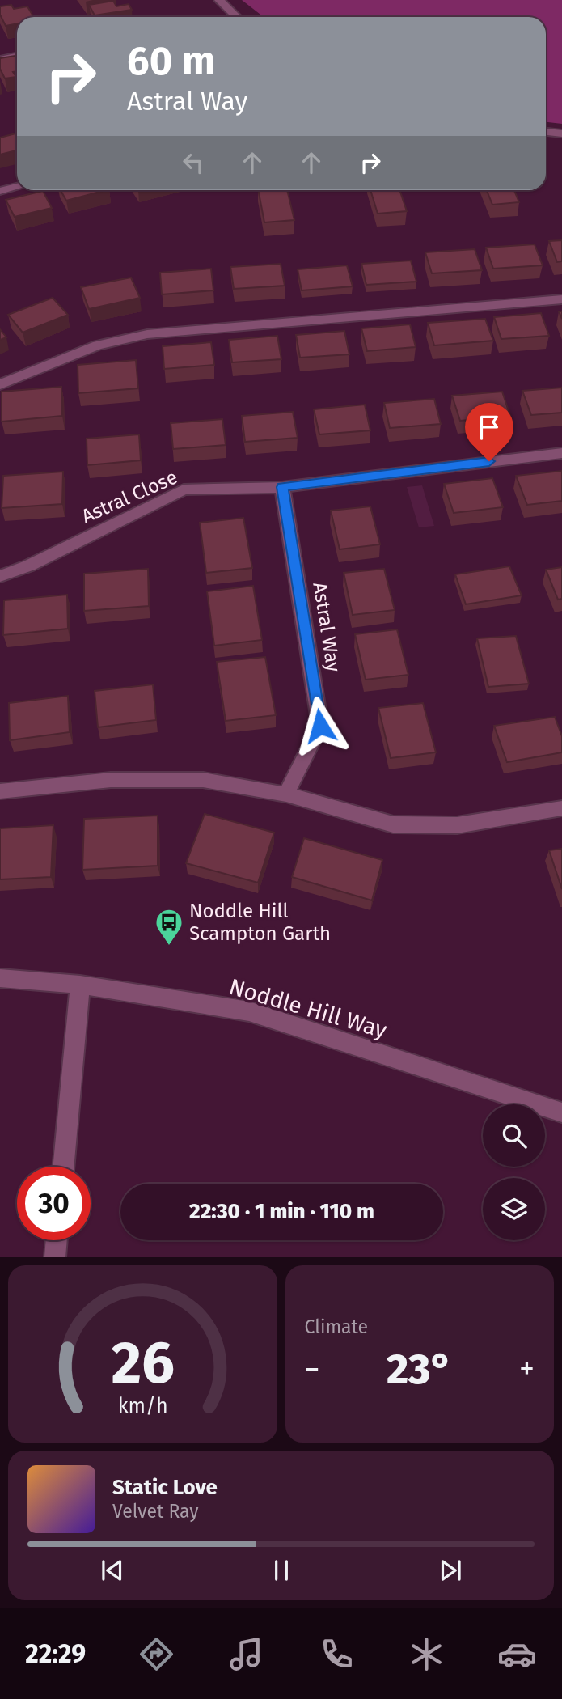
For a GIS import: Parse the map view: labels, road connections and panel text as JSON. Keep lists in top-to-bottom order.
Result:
{
  "streets": {
    "street": ["Astral Close", "Astral Way", "Noddle Hill Way"]
  },
  "crossings": [
    ["Astral Close", "Astral Way"]
  ],
  "places": {
    "bus stop": ["Noddle Hill Scampton Garth"]
  },
  "page": {
    "turn": ["60 m", "Astral Way"],
    "limit": "30",
    "trip": "22:30 · 1 min · 110 m",
    "tile": "Climate",
    "heat": ["−", "23°", "+"],
    "song": ["Static Love", "Velvet Ray"],
    "tabs": "22:29",
    "gauge": ["26", "km/h"]
  }
}
